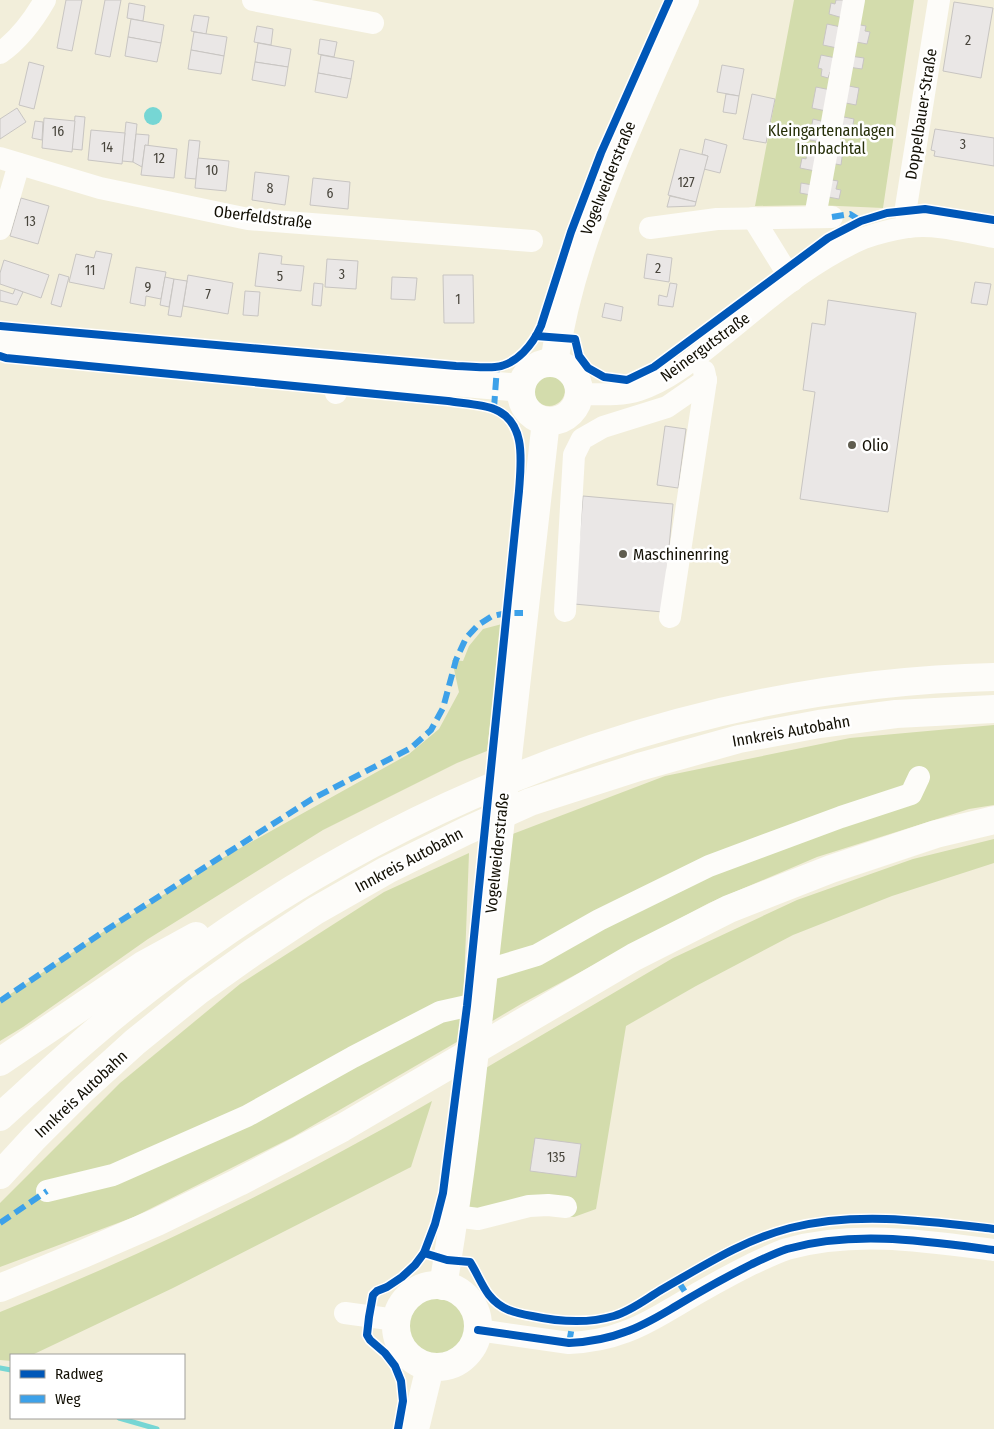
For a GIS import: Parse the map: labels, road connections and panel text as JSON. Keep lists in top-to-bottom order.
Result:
{
  "streets": {
    "main road": ["Vogelweiderstraße", "Innkreis Autobahn"],
    "street": ["Doppelbauer-Straße", "Oberfeldstraße", "Neinergutstraße"]
  },
  "crossings": [
    ["Doppelbauer-Straße", "Neinergutstraße"],
    ["Vogelweiderstraße", "Neinergutstraße"]
  ],
  "parks": ["Kleingartenanlagen Innbachtal"],
  "places": ["Olio", "Maschinenring"],
  "house_numbers": [
    "2",
    "16",
    "3",
    "14",
    "12",
    "10",
    "127",
    "8",
    "6",
    "13",
    "2",
    "11",
    "3",
    "5",
    "9",
    "7",
    "1",
    "135"
  ],
  "legend": ["Radweg", "Weg"]
}
